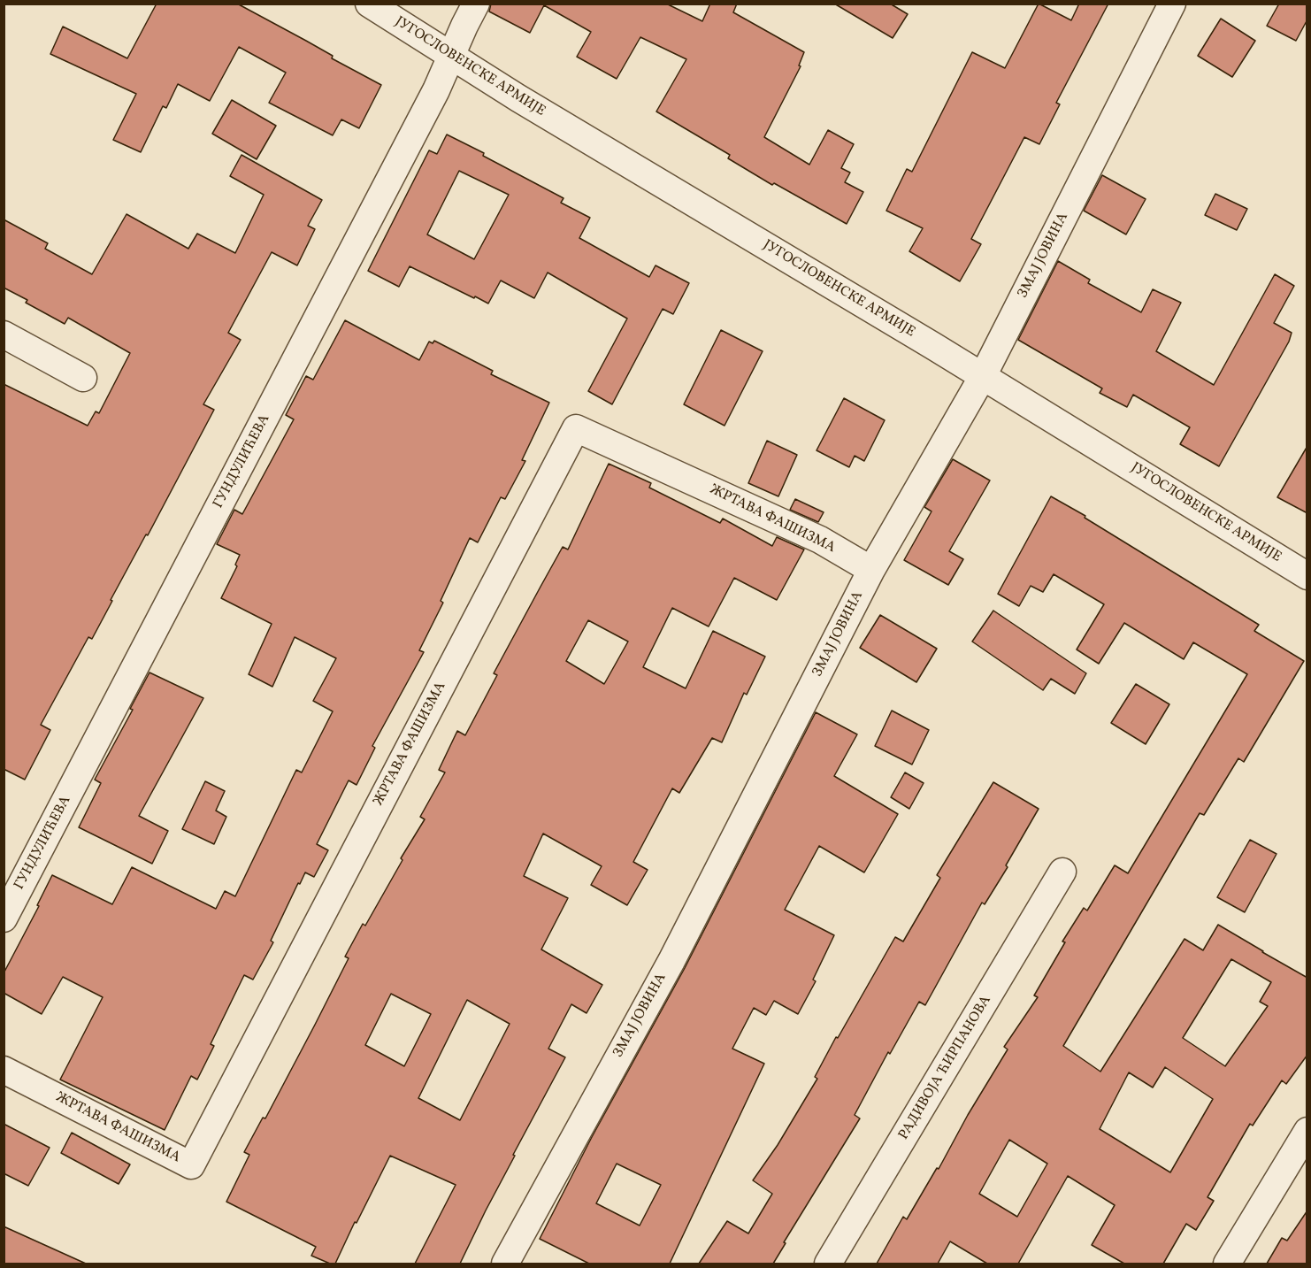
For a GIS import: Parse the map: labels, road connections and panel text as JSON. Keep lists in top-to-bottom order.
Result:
{
  "streets": {
    "street": [
      "ЈУГОСЛОВЕНСКЕ АРМИЈЕ",
      "ЗМАЈ ЈОВИНА",
      "ГУНДУЛИЋЕВА",
      "ЖРТАВА ФАШИЗМА",
      "РАДИВОЈА ЋИРПАНОВА"
    ]
  },
  "crossings": [
    ["ЈУГОСЛОВЕНСКЕ АРМИЈЕ", "ЗМАЈ ЈОВИНА"],
    ["ЈУГОСЛОВЕНСКЕ АРМИЈЕ", "ГУНДУЛИЋЕВА"],
    ["ЗМАЈ ЈОВИНА", "ЖРТАВА ФАШИЗМА"]
  ]
}
